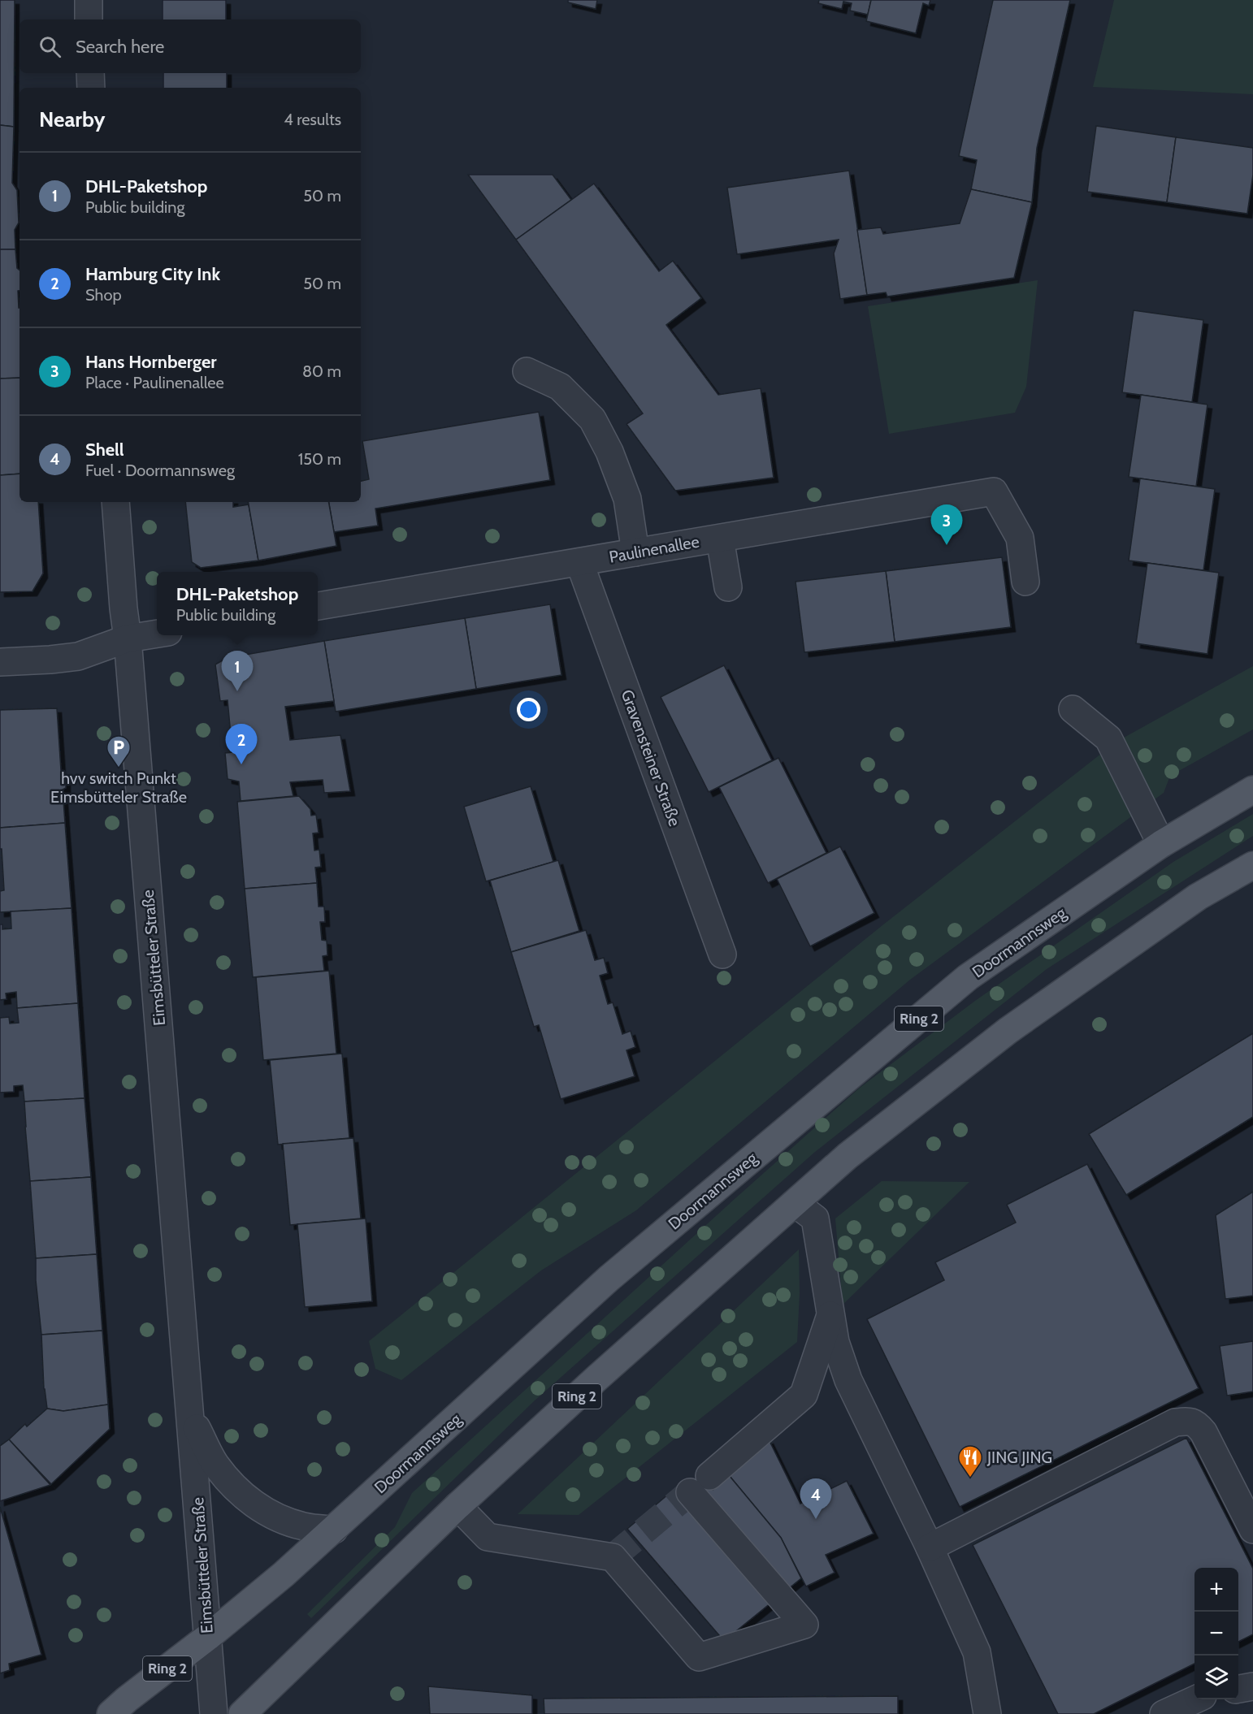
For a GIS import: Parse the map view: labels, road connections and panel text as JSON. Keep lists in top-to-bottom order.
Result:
{
  "streets": {
    "main road": ["Doormannsweg", "Ring 2"],
    "street": ["Paulinenallee", "Gravensteiner Straße", "Eimsbütteler Straße"]
  },
  "crossings": [
    ["Paulinenallee", "Gravensteiner Straße"],
    ["Doormannsweg", "Eimsbütteler Straße"],
    ["Doormannsweg", "Ring 2"],
    ["Eimsbütteler Straße", "Ring 2"]
  ],
  "places": {
    "parking": ["hvv switch Punkt Eimsbütteler Straße"],
    "restaurant": ["JING JING"]
  },
  "page": {
    "search": "Search here",
    "heading": ["Nearby", "4 results"],
    "list": [
      {
        "mark": "1",
        "name": "DHL-Paketshop",
        "note": "Public building",
        "value": "50 m"
      },
      {
        "mark": "2",
        "name": "Hamburg City Ink",
        "note": "Shop",
        "value": "50 m"
      },
      {
        "mark": "3",
        "name": "Hans Hornberger",
        "note": "Place · Paulinenallee",
        "value": "80 m"
      },
      {
        "mark": "4",
        "name": "Shell",
        "note": "Fuel · Doormannsweg",
        "value": "150 m"
      }
    ],
    "pins": [
      "3",
      "1",
      "2",
      "4"
    ],
    "popup": ["DHL-Paketshop", "Public building"],
    "map_buttons": ["+", "−"]
  }
}
